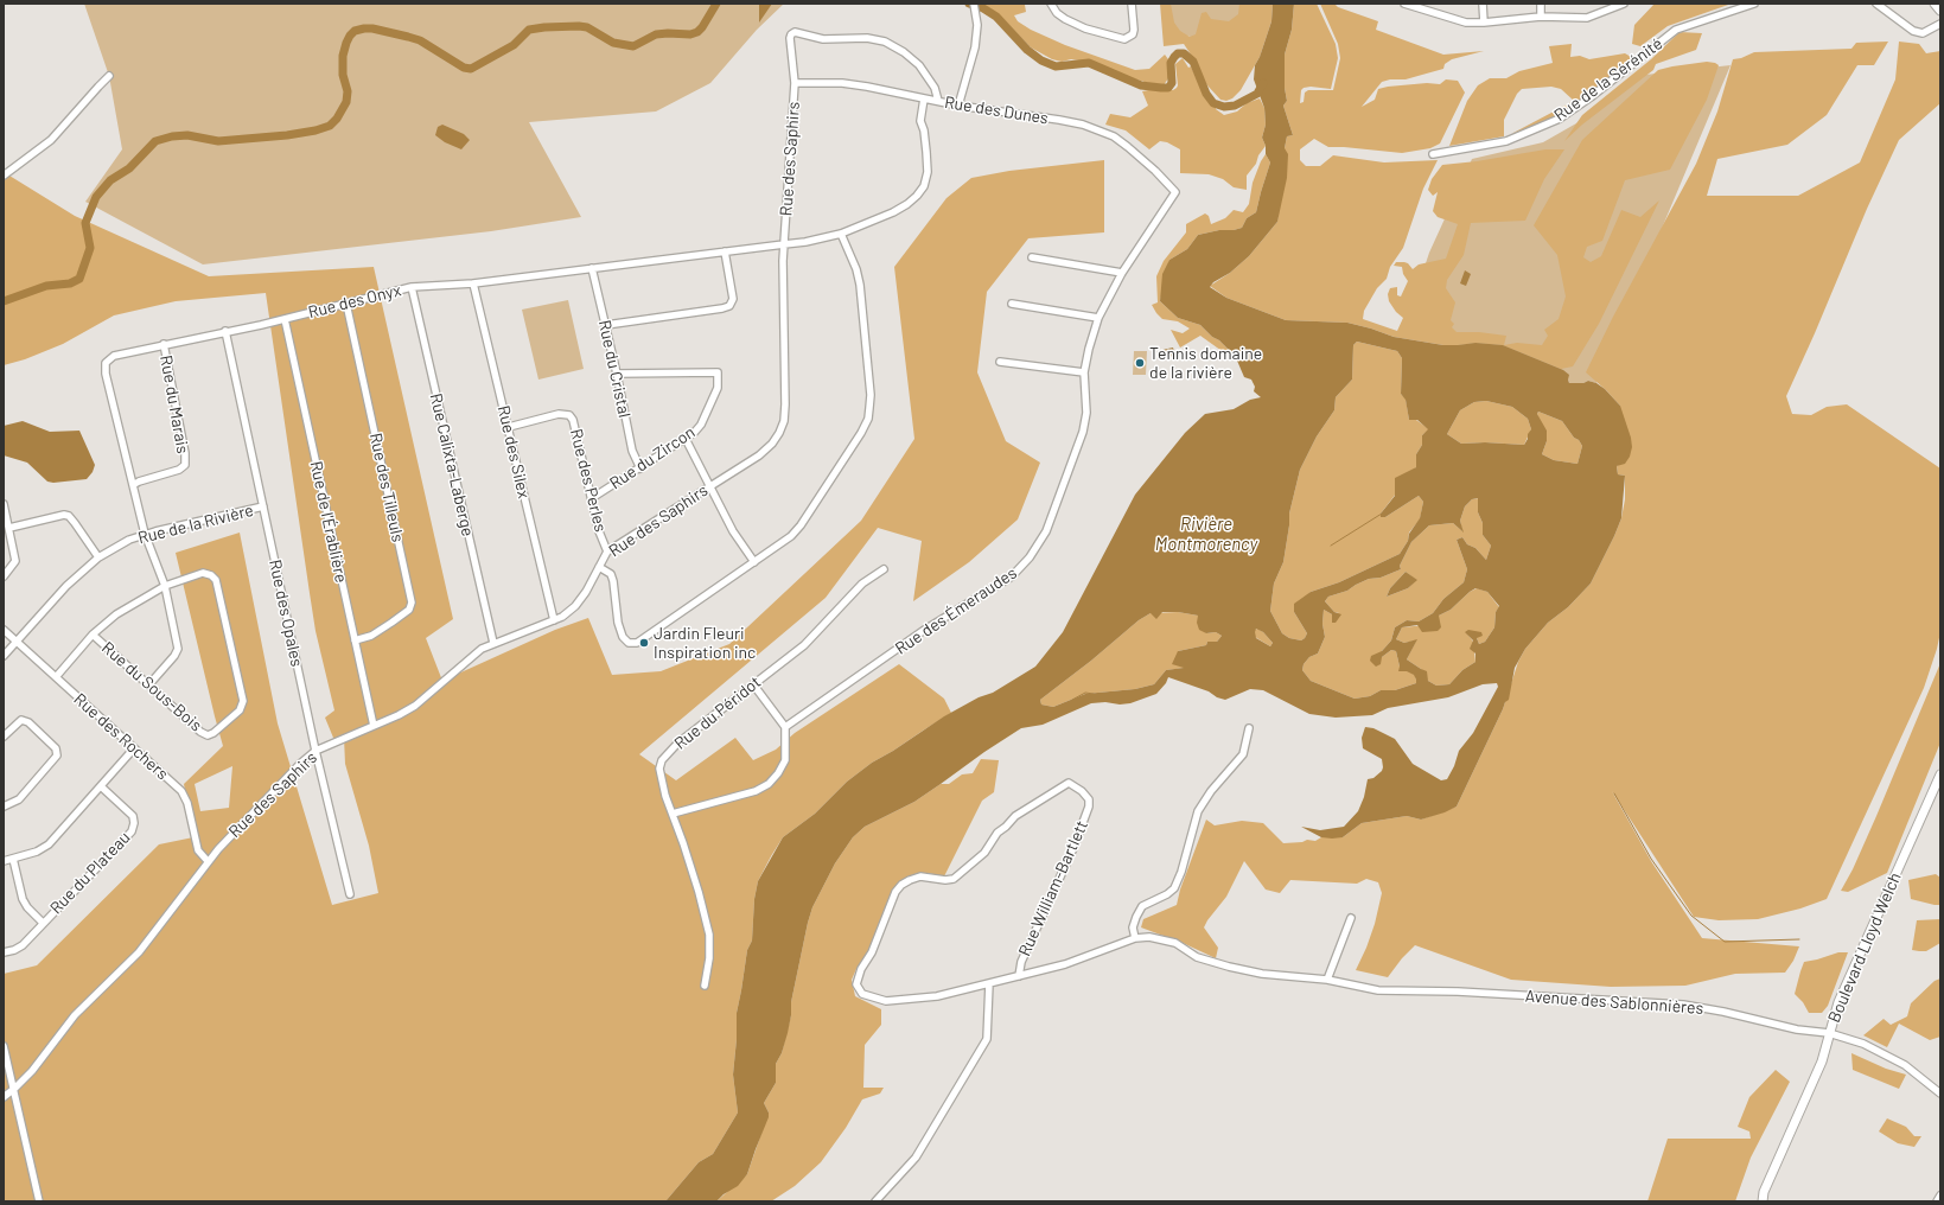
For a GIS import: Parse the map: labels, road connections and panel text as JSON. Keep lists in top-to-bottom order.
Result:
{
  "streets": {
    "main road": ["Boulevard Lloyd Welch"],
    "street": [
      "Rue de la Sérénité",
      "Rue des Dunes",
      "Rue des Saphirs",
      "Rue des Onyx",
      "Rue du Cristal",
      "Rue du Marais",
      "Rue des Silex",
      "Rue du Zircon",
      "Rue Calixta-Laberge",
      "Rue des Perles",
      "Rue des Tilleuls",
      "Rue de l'Érablière",
      "Rue de la Rivière",
      "Rue des Émeraudes",
      "Rue des Opales",
      "Rue du Sous-Bois",
      "Rue du Péridot",
      "Rue des Rochers",
      "Rue du Plateau",
      "Rue William-Bartlett",
      "Avenue des Sablonnières"
    ]
  },
  "crossings": [
    ["Rue des Dunes", "Rue des Saphirs"],
    ["Rue des Dunes", "Rue des Onyx"],
    ["Rue des Dunes", "Rue des Émeraudes"],
    ["Rue des Saphirs", "Rue des Onyx"],
    ["Rue des Saphirs", "Rue des Silex"],
    ["Rue des Saphirs", "Rue Calixta-Laberge"],
    ["Rue des Saphirs", "Rue des Perles"],
    ["Rue des Saphirs", "Rue de l'Érablière"],
    ["Rue des Saphirs", "Rue des Opales"],
    ["Rue des Saphirs", "Rue des Rochers"],
    ["Rue des Onyx", "Rue du Cristal"],
    ["Rue des Onyx", "Rue du Marais"],
    ["Rue des Onyx", "Rue des Silex"],
    ["Rue des Onyx", "Rue Calixta-Laberge"],
    ["Rue des Onyx", "Rue des Tilleuls"],
    ["Rue des Onyx", "Rue de l'Érablière"],
    ["Rue des Onyx", "Rue de la Rivière"],
    ["Rue des Onyx", "Rue des Opales"],
    ["Rue des Onyx", "Rue du Sous-Bois"],
    ["Rue du Cristal", "Rue du Zircon"],
    ["Rue des Silex", "Rue des Perles"],
    ["Rue du Zircon", "Rue des Perles"],
    ["Rue des Tilleuls", "Rue de l'Érablière"],
    ["Rue de la Rivière", "Rue des Opales"],
    ["Rue de la Rivière", "Rue des Rochers"],
    ["Rue du Sous-Bois", "Rue des Rochers"],
    ["Rue William-Bartlett", "Avenue des Sablonnières"],
    ["Boulevard Lloyd Welch", "Avenue des Sablonnières"]
  ],
  "water": ["Rivière Montmorency"],
  "places": ["Tennis domaine de la rivière", "Jardin Fleuri Inspiration inc"]
}
